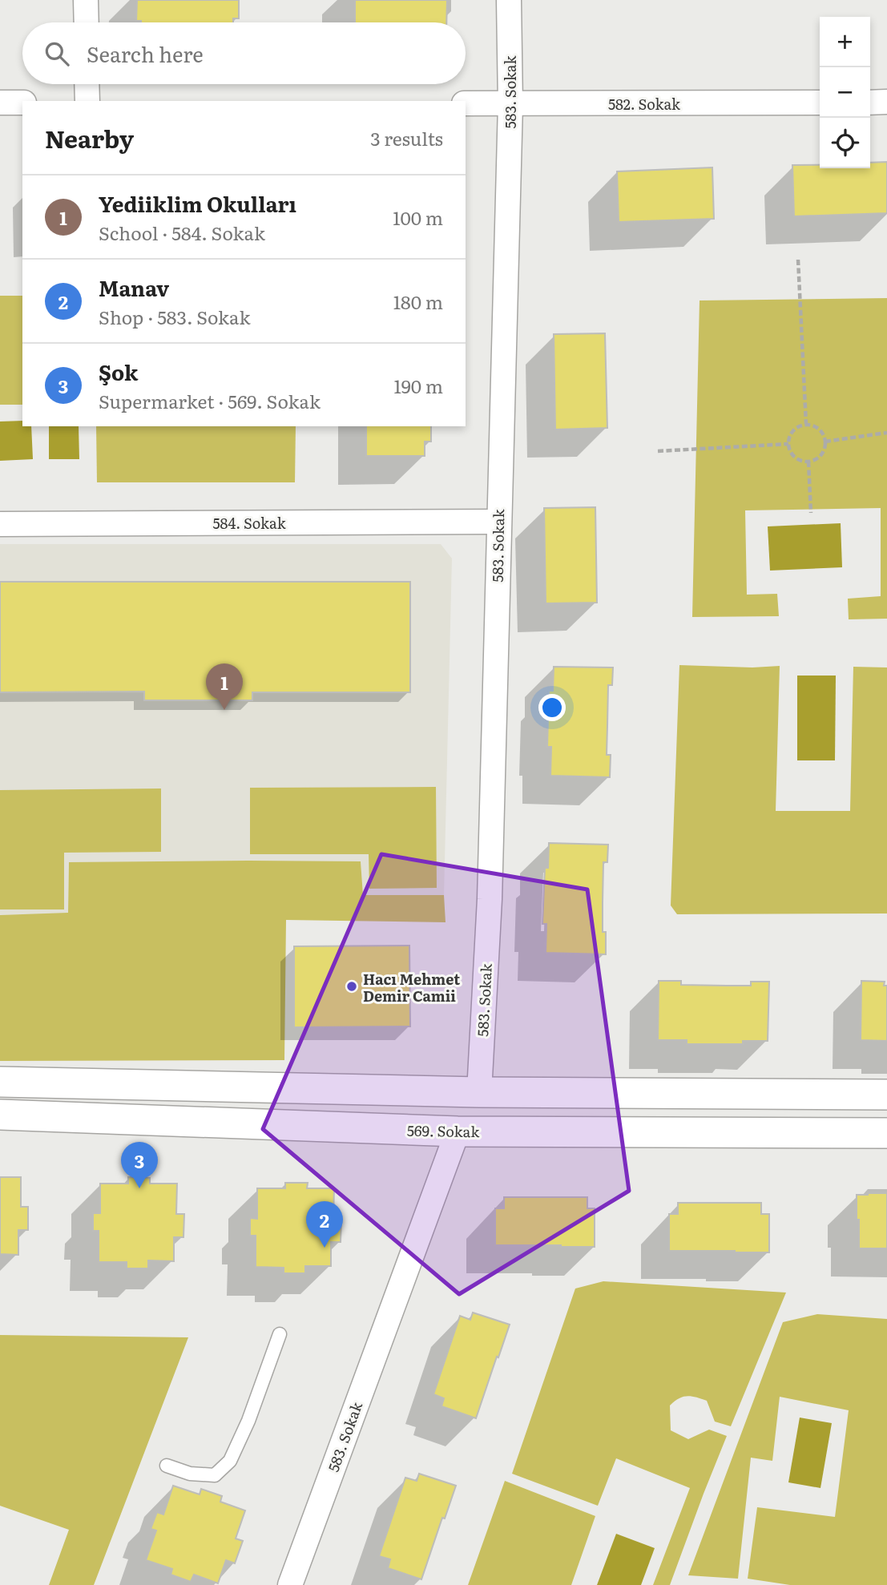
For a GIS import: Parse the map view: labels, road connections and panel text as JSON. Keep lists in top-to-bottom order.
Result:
{
  "streets": {
    "street": [
      "583. Sokak",
      "582. Sokak",
      "584. Sokak",
      "569. Sokak"
    ]
  },
  "crossings": [
    ["583. Sokak", "582. Sokak"],
    ["583. Sokak", "584. Sokak"],
    ["583. Sokak", "569. Sokak"]
  ],
  "places": ["Hacı Mehmet Demir Camii"],
  "page": {
    "map_buttons": ["+", "−"],
    "search": "Search here",
    "heading": ["Nearby", "3 results"],
    "list": [
      {
        "mark": "1",
        "name": "Yediiklim Okulları",
        "note": "School · 584. Sokak",
        "value": "100 m"
      },
      {
        "mark": "2",
        "name": "Manav",
        "note": "Shop · 583. Sokak",
        "value": "180 m"
      },
      {
        "mark": "3",
        "name": "Şok",
        "note": "Supermarket · 569. Sokak",
        "value": "190 m"
      }
    ],
    "pins": ["1", "3", "2"]
  }
}
